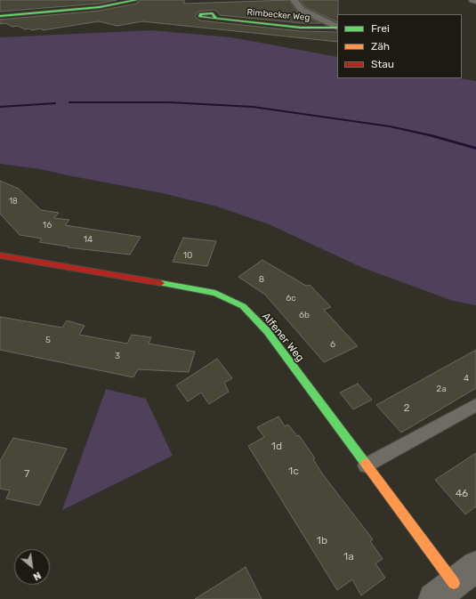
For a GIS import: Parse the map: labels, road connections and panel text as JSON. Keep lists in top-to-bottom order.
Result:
{
  "streets": {
    "street": ["Rimbecker Weg", "Alfener Weg"]
  },
  "house_numbers": [
    "18",
    "16",
    "14",
    "10",
    "8",
    "6c",
    "6b",
    "5",
    "6",
    "3",
    "4",
    "2a",
    "2",
    "1d",
    "1c",
    "7",
    "46",
    "1b",
    "1a"
  ],
  "legend": ["Frei", "Zäh", "Stau"],
  "north": "bottom right"
}
